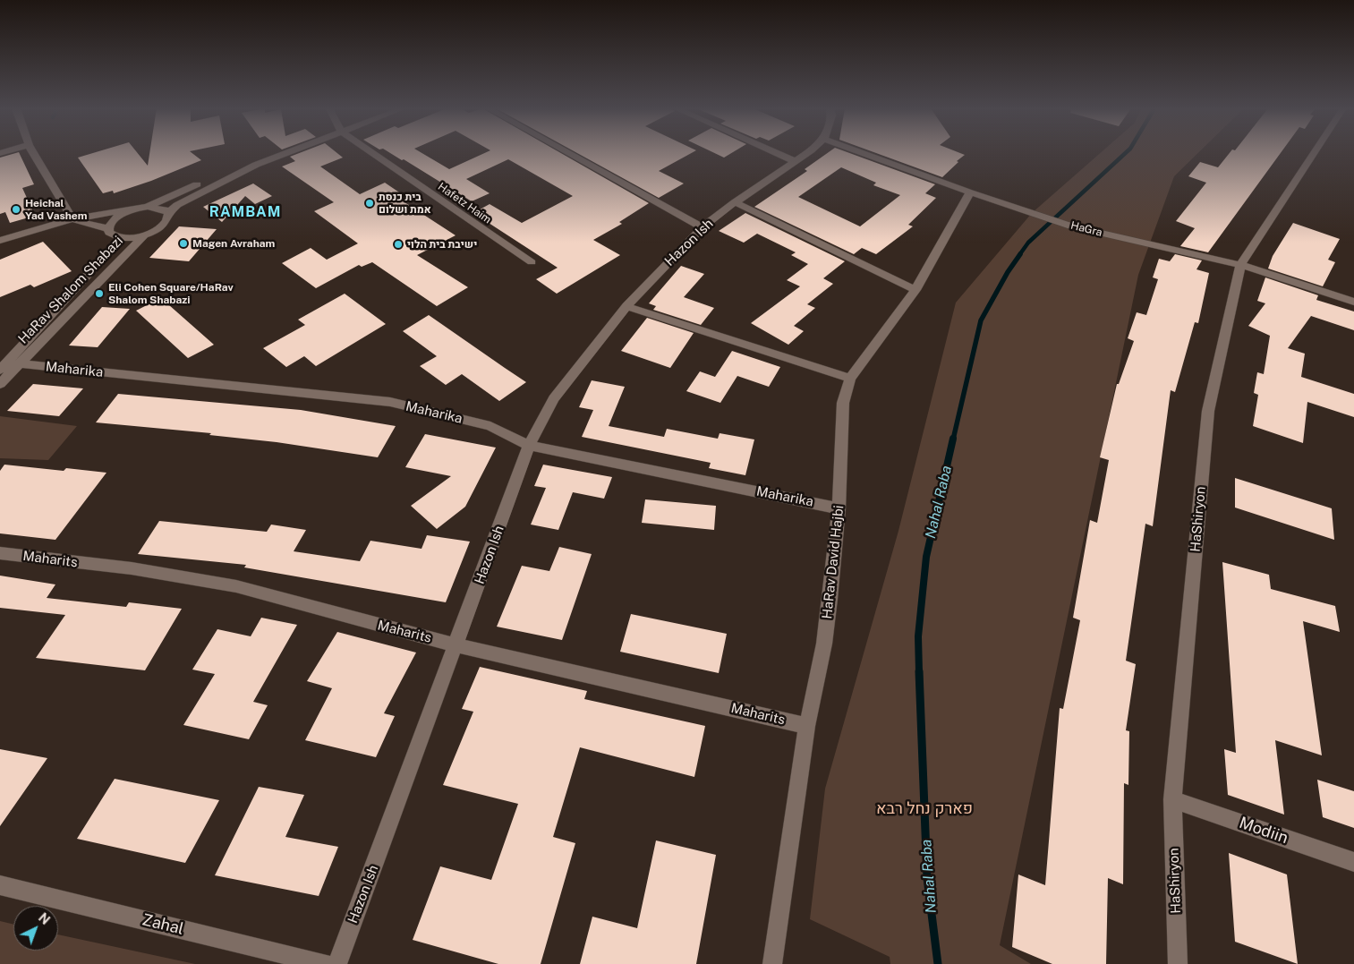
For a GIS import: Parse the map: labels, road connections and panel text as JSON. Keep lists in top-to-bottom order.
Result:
{
  "streets": {
    "street": [
      "Hafetz Haim",
      "HaGra",
      "Hazon Ish",
      "HaRav Shalom Shabazi",
      "Maharika",
      "HaShiryon",
      "Maharits",
      "HaRav David Hajbi",
      "Modiin",
      "Zahal"
    ]
  },
  "crossings": [
    ["HaGra", "HaShiryon"],
    ["HaGra", "HaRav David Hajbi"],
    ["Hazon Ish", "Maharika"],
    ["Hazon Ish", "Maharits"],
    ["HaRav Shalom Shabazi", "Maharika"],
    ["Maharika", "HaRav David Hajbi"],
    ["HaShiryon", "Modiin"],
    ["Maharits", "HaRav David Hajbi"]
  ],
  "districts": ["RAMBAM"],
  "water": ["Nahal Raba"],
  "parks": ["פארק נחל רבא"],
  "places": [
    "בית כנסת אמת ושלום",
    "Heichal Yad Vashem",
    "Magen Avraham",
    "ישיבת בית הלוי",
    "Eli Cohen Square/HaRav Shalom Shabazi"
  ],
  "north": "top right"
}
